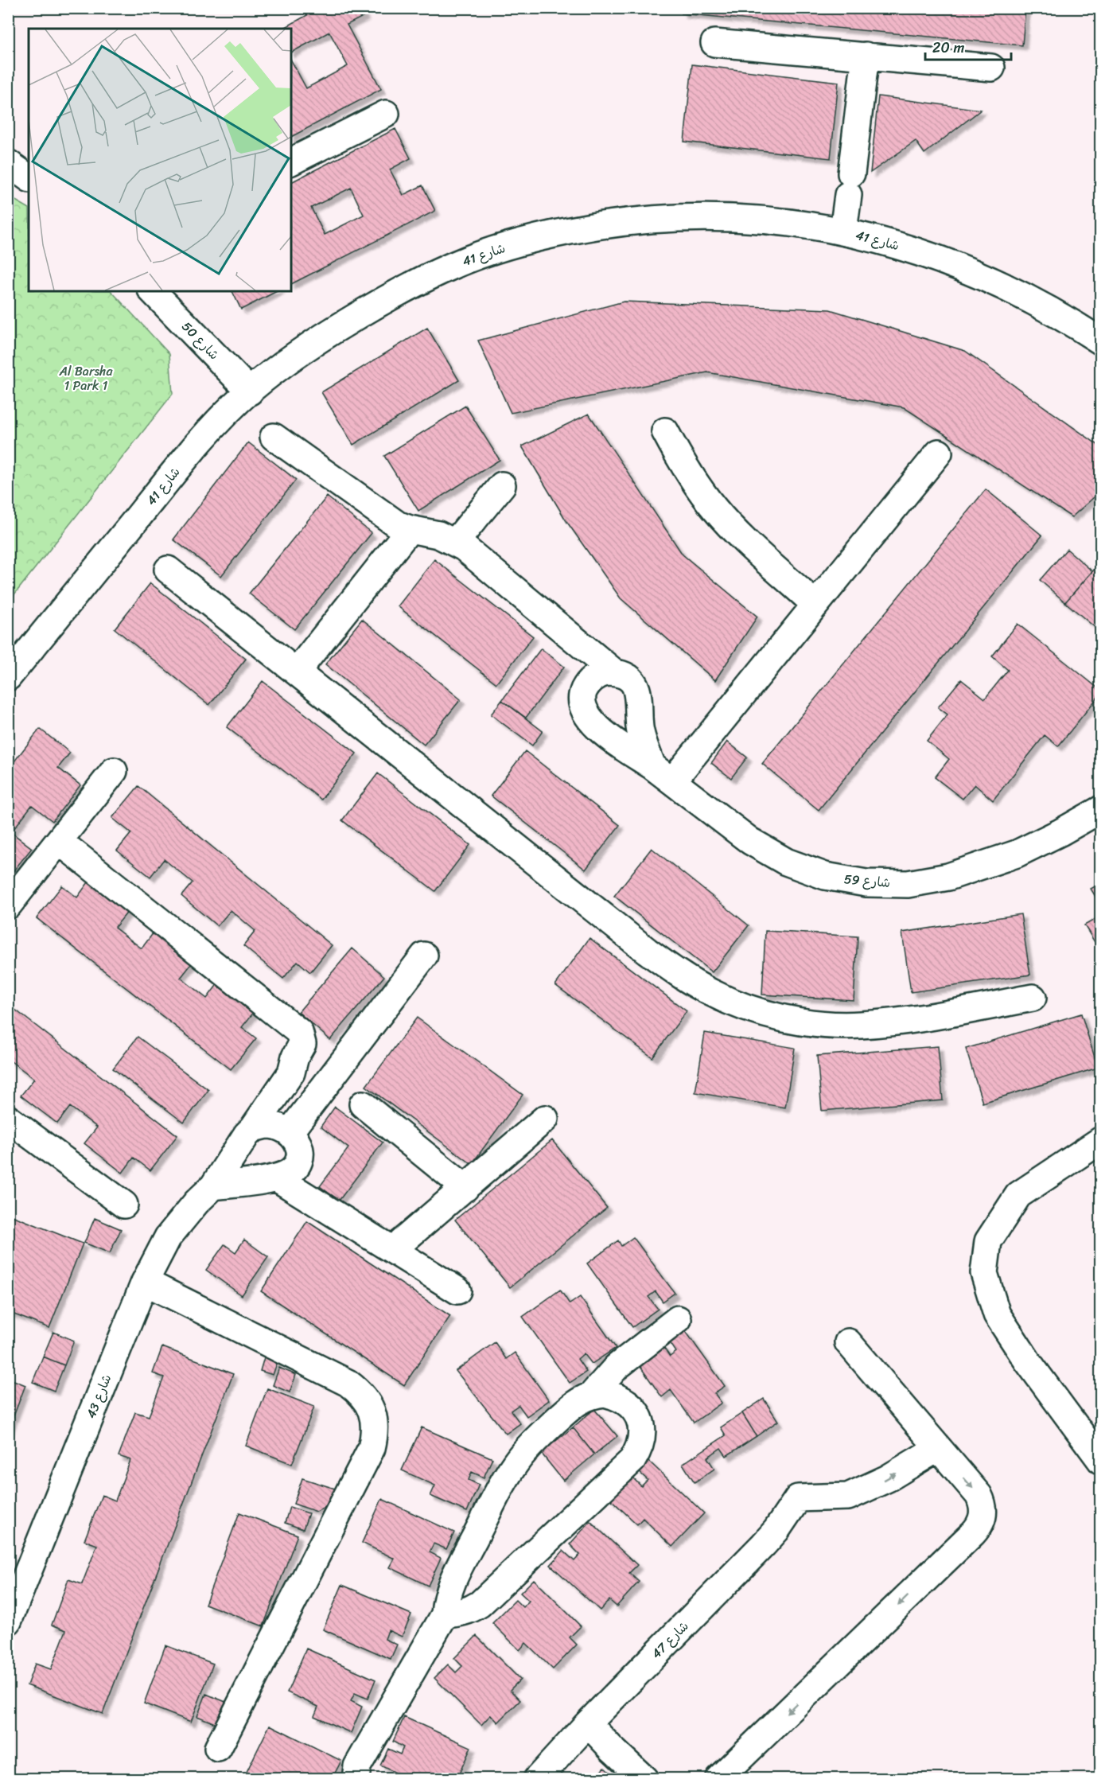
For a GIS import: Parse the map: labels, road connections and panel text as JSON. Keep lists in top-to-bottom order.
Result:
{
  "streets": {
    "street": [
      "شارع 41",
      "شارع 50",
      "شارع 59",
      "شارع 43",
      "شارع 47"
    ]
  },
  "crossings": [
    ["شارع 41", "شارع 50"]
  ],
  "parks": ["Al Barsha 1 Park 1"],
  "scale_bar": "20 m"
}
